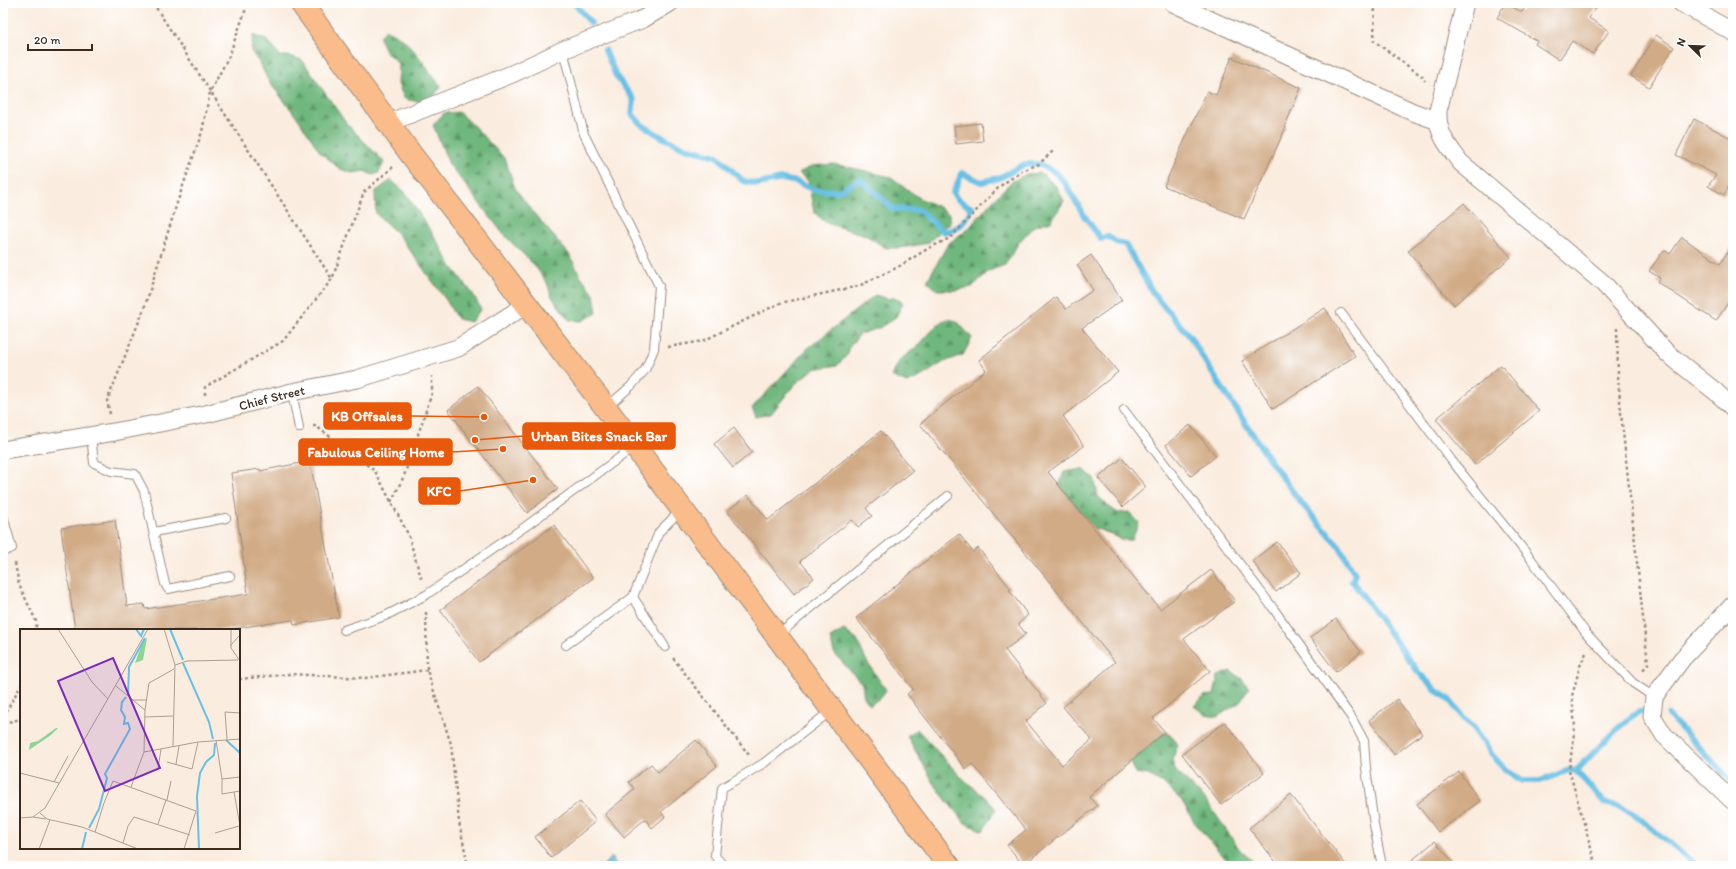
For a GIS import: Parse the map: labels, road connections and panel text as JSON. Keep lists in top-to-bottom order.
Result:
{
  "streets": {
    "street": ["Chief Street"]
  },
  "places": [
    "KB Offsales",
    "Urban Bites Snack Bar",
    "Fabulous Ceiling Home",
    "KFC"
  ],
  "scale_bar": "20 m",
  "north": "top left"
}
